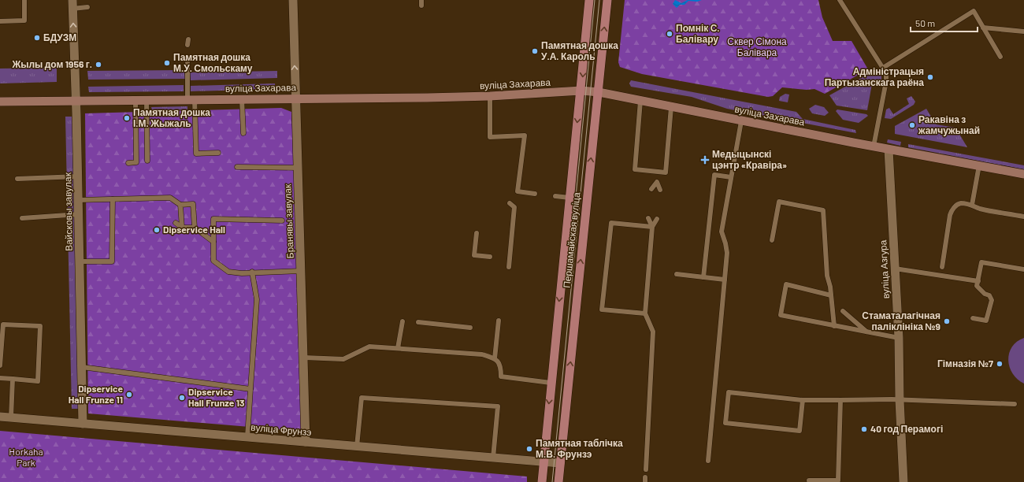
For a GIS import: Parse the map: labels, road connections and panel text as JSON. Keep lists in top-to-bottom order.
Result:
{
  "streets": {
    "main road": ["вуліца Захарава", "Першамайская вуліца"],
    "street": [
      "Вайсковы завулак",
      "Бранявы завулак",
      "вуліца Азгура",
      "вуліца Фрунзэ"
    ]
  },
  "crossings": [
    ["вуліца Захарава", "Вайсковы завулак"],
    ["вуліца Захарава", "Бранявы завулак"],
    ["вуліца Захарава", "Першамайская вуліца"],
    ["вуліца Захарава", "вуліца Азгура"],
    ["Вайсковы завулак", "вуліца Фрунзэ"],
    ["Бранявы завулак", "вуліца Фрунзэ"],
    ["Першамайская вуліца", "вуліца Фрунзэ"]
  ],
  "parks": ["Сквер Сімона Балівара", "Horkaha Park"],
  "places": {
    "other": [
      "Помнік С. Балівару",
      "БДУЗМ",
      "Памятная дошка У.А. Кароль",
      "Памятная дошка М.У. Смольскаму",
      "Жылы дом 1956 г.",
      "Адміністрацыя Партызанскага раёна",
      "Памятная дошка І.М. Жыжаль",
      "Ракавіна з жамчужынай",
      "Dipservice Hall",
      "Стаматалагічная паліклініка №9",
      "Гімназія №7",
      "Dipservice Hall Frunze 11",
      "Dipservice Hall Frunze 13",
      "40 год Перамогі",
      "Памятная таблічка М.В. Фрунзэ"
    ],
    "health": ["Медыцынскі цэнтр «Кравіра»"]
  },
  "scale_bar": "50 m"
}
